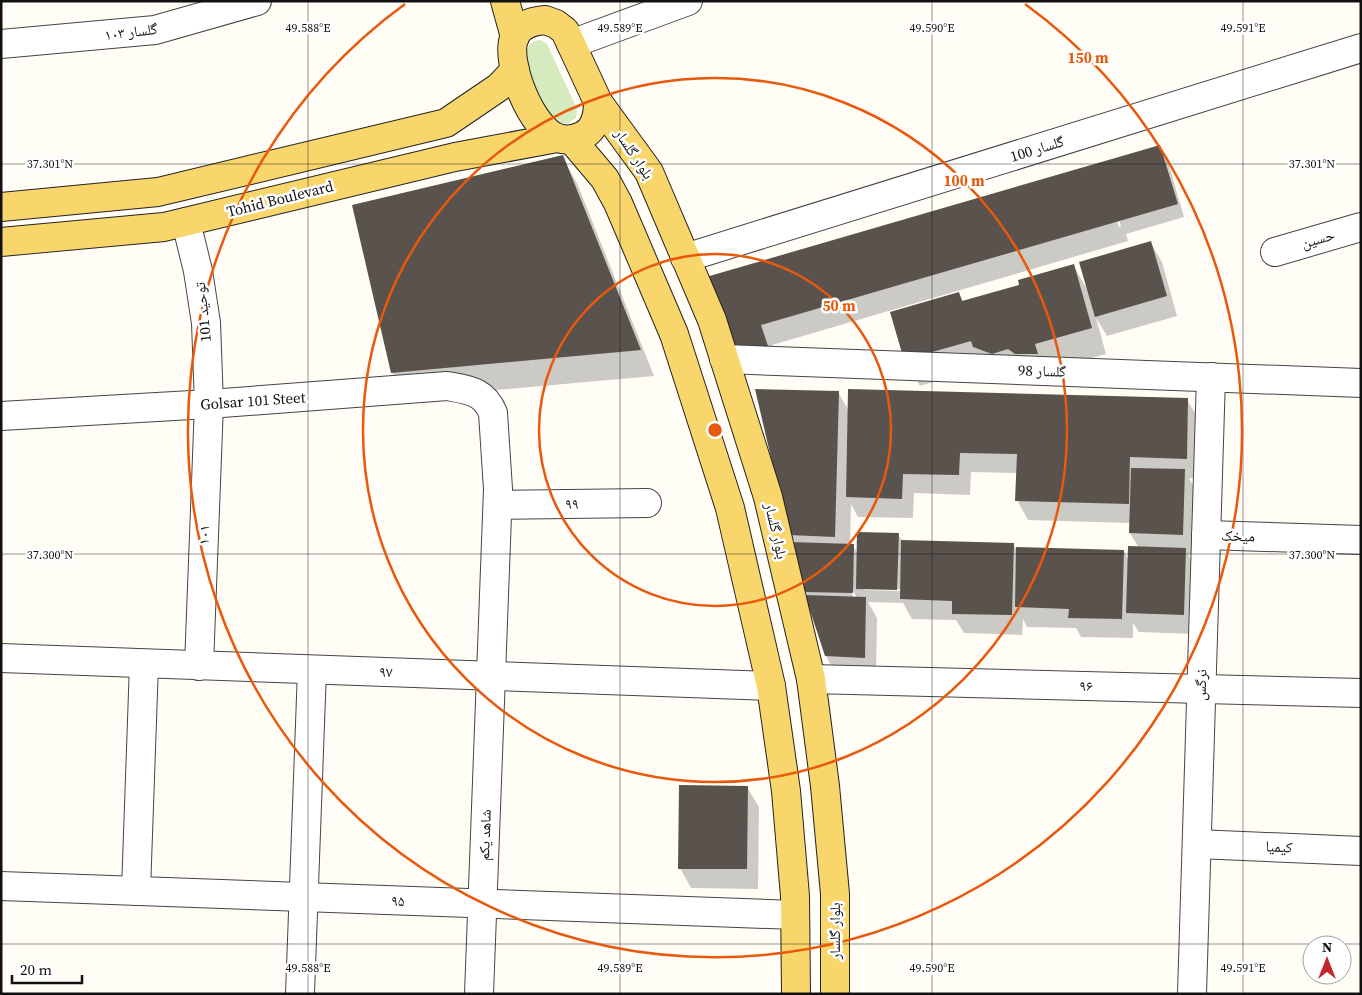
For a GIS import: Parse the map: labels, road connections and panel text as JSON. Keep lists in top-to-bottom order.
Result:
{
  "streets": {
    "main road": ["بلوار گلسار", "Tohid Boulevard"],
    "street": [
      "گلسار ۱۰۳",
      "گلسار 100",
      "حسین",
      "توحید 101",
      "گلسار 98",
      "Golsar 101 Steet",
      "۹۹",
      "۱۰۱",
      "میخک",
      "۹۷",
      "نرگس",
      "۹۶",
      "شاهد یکم",
      "کیمیا",
      "۹۵"
    ]
  },
  "crossings": [
    ["گلسار 100", "بلوار گلسار"],
    ["بلوار گلسار", "گلسار 98"],
    ["بلوار گلسار", "۹۶"],
    ["Tohid Boulevard", "توحید 101"],
    ["توحید 101", "Golsar 101 Steet"],
    ["توحید 101", "۱۰۱"],
    ["گلسار 98", "نرگس"],
    ["Golsar 101 Steet", "۱۰۱"],
    ["Golsar 101 Steet", "شاهد یکم"],
    ["۹۹", "شاهد یکم"],
    ["۱۰۱", "۹۷"],
    ["میخک", "نرگس"],
    ["۹۷", "شاهد یکم"],
    ["نرگس", "۹۶"],
    ["نرگس", "کیمیا"],
    ["شاهد یکم", "۹۵"]
  ],
  "scale_bar": "20 m",
  "north": "top",
  "coordinates": [
    "49.588°E",
    "49.589°E",
    "49.590°E",
    "49.591°E",
    "37.301°N",
    "37.300°N"
  ],
  "rings": ["150 m", "100 m", "50 m"]
}
